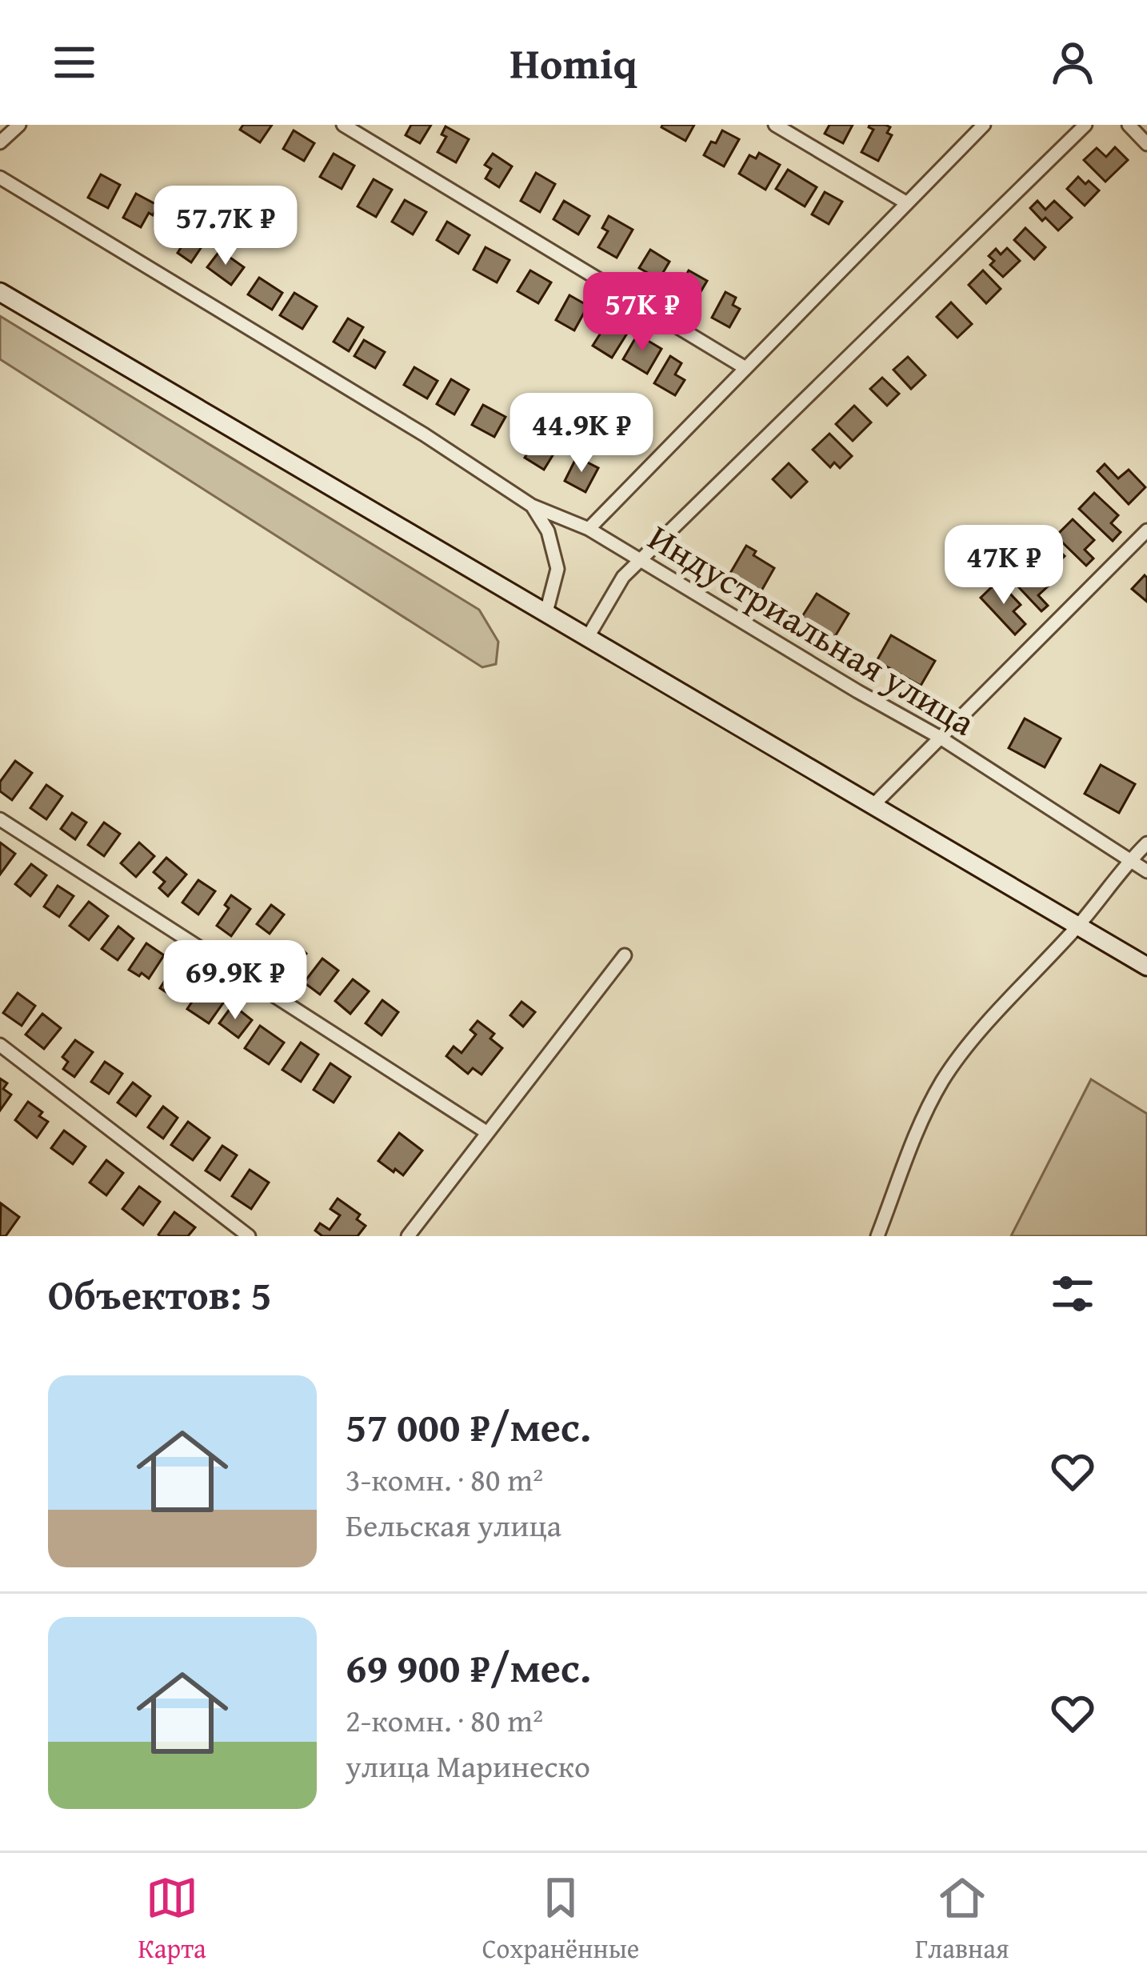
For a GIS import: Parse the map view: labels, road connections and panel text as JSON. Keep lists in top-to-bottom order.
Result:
{
  "streets": {
    "street": ["Индустриальная улица"]
  },
  "page": {
    "header": "Homiq",
    "price": [
      "57.7K ₽",
      "57K ₽",
      "44.9K ₽",
      "47K ₽",
      "69.9K ₽"
    ],
    "heading": "Объектов: 5",
    "list": [
      {
        "name": "57 000 ₽/мес.",
        "note": "3-комн. · 80 m² · Бельская улица"
      },
      {
        "name": "69 900 ₽/мес.",
        "note": "2-комн. · 80 m² · улица Маринеско"
      }
    ],
    "tabs": ["Карта", "Сохранённые", "Главная"]
  }
}
